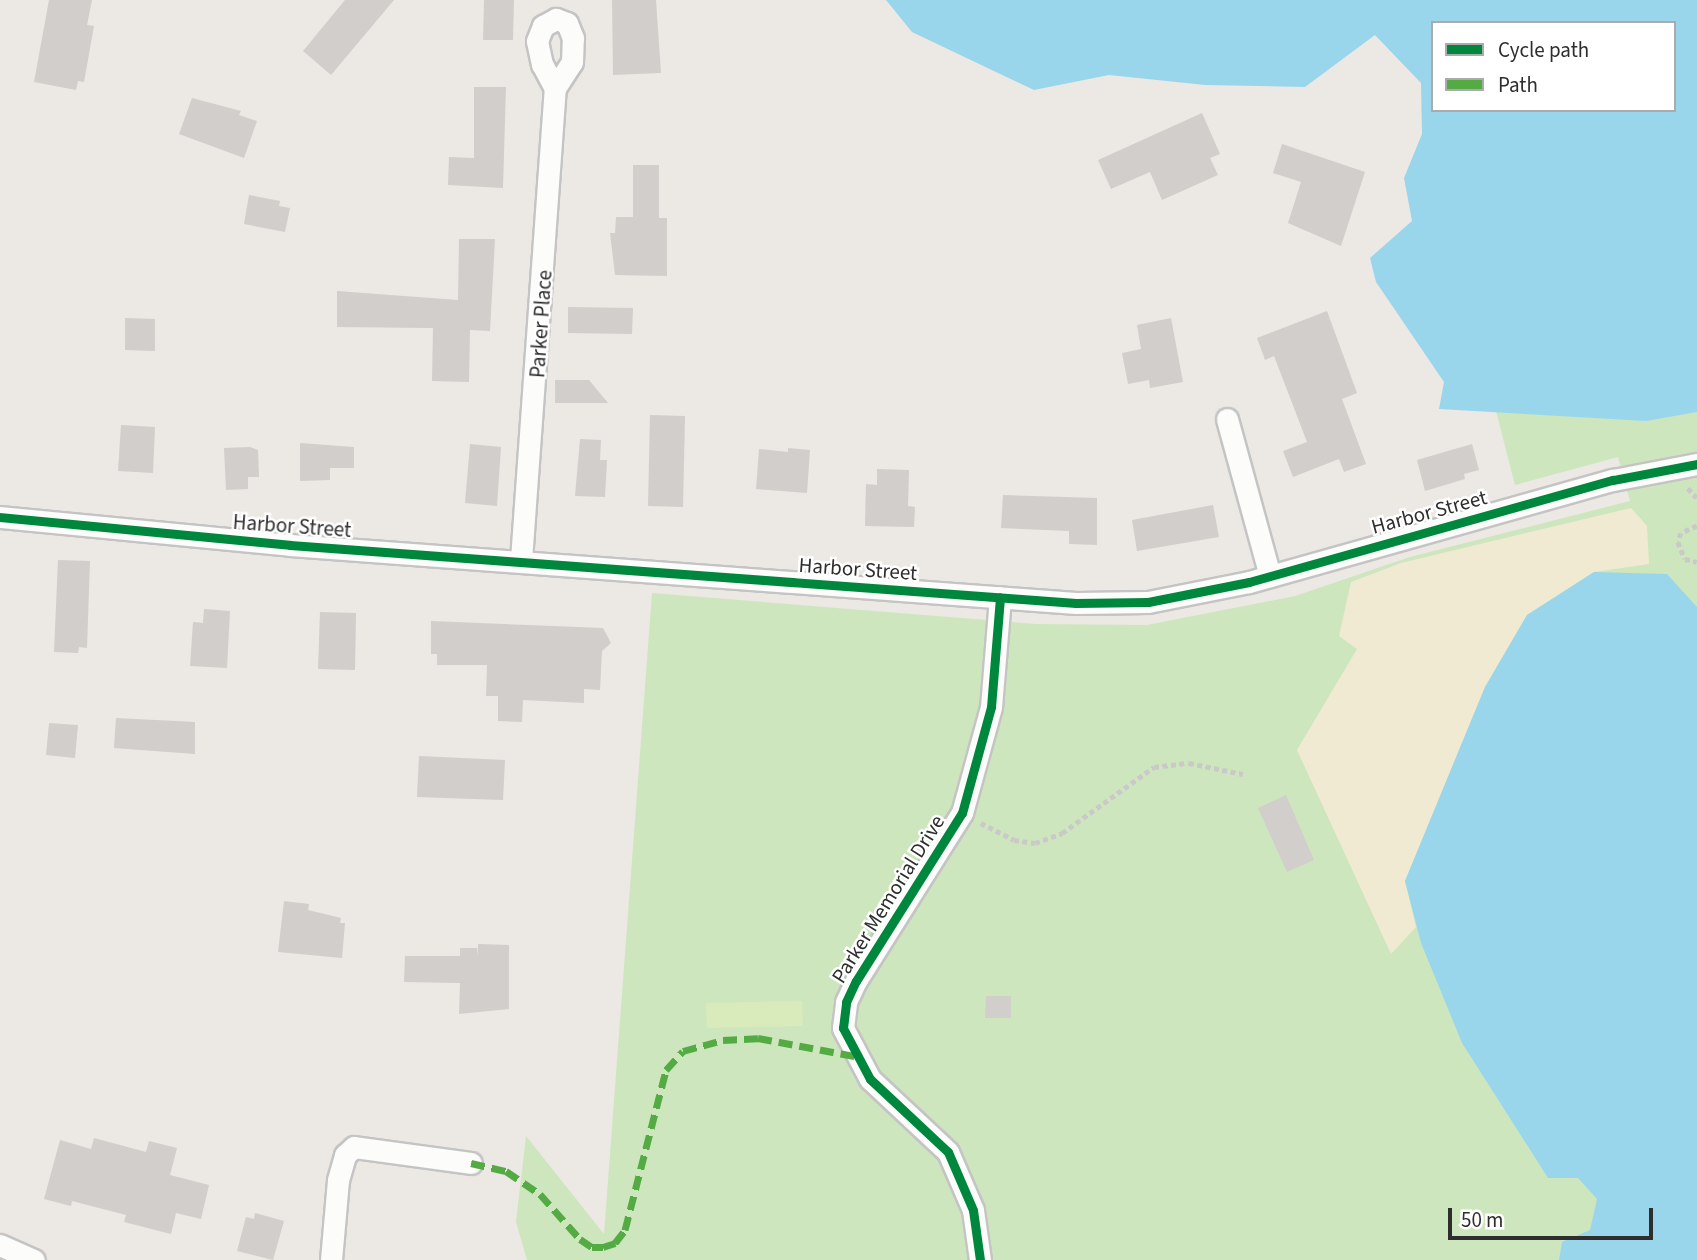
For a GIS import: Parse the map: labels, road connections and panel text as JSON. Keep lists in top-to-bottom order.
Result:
{
  "streets": {
    "street": ["Parker Place", "Harbor Street", "Parker Memorial Drive"]
  },
  "crossings": [
    ["Parker Place", "Harbor Street"],
    ["Harbor Street", "Parker Memorial Drive"]
  ],
  "legend": ["Cycle path", "Path"],
  "scale_bar": "50 m"
}
